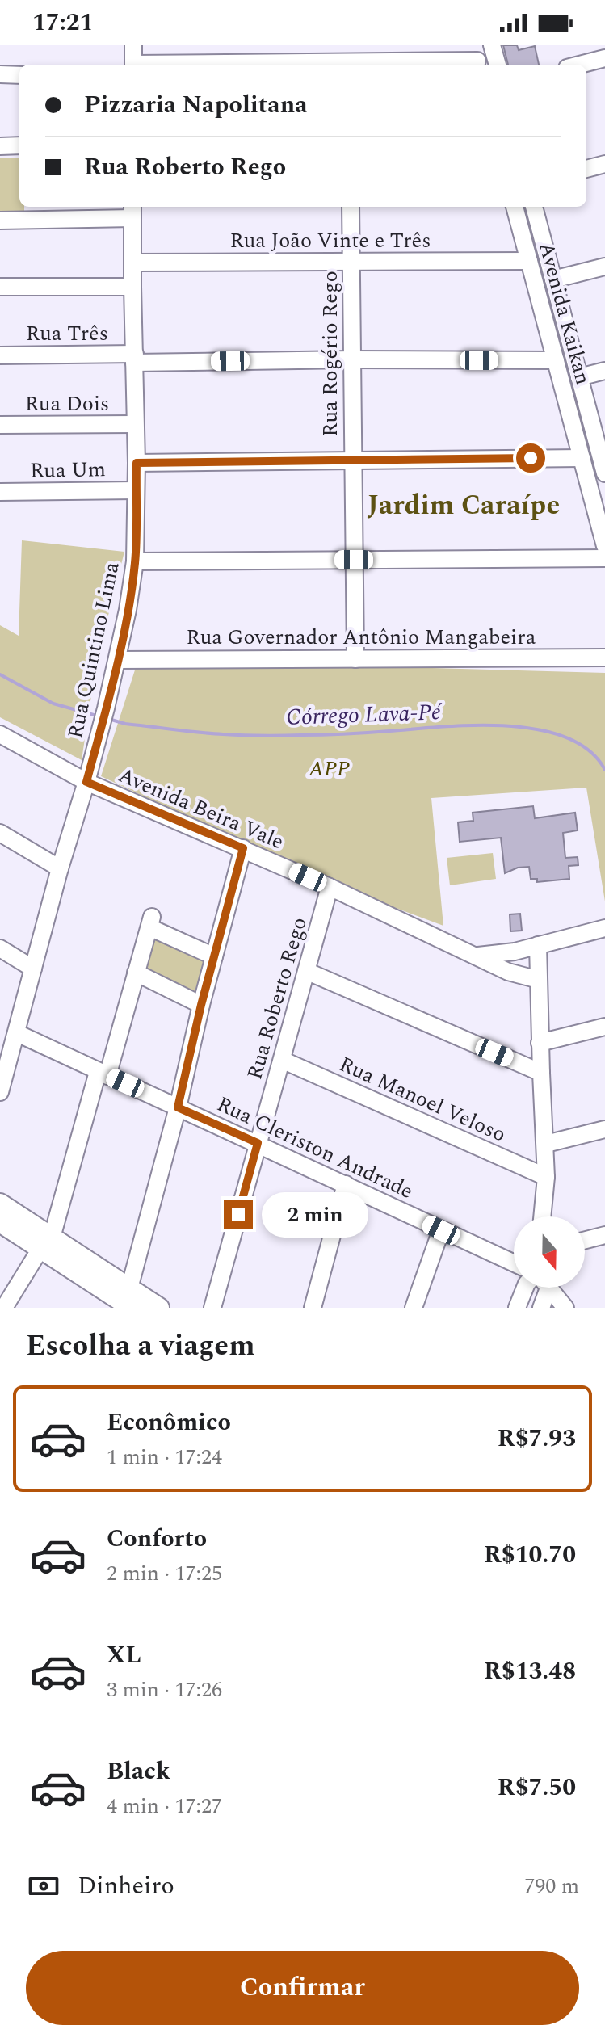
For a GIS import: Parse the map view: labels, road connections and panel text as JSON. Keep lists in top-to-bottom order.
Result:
{
  "streets": {
    "street": [
      "Rua João Vinte e Três",
      "Avenida Kaikan",
      "Rua Três",
      "Rua Rogério Rego",
      "Rua Dois",
      "Rua Um",
      "Rua Governador Antônio Mangabeira",
      "Rua Quintino Lima",
      "Avenida Beira Vale",
      "Rua Roberto Rego",
      "Rua Manoel Veloso",
      "Rua Cleriston Andrade"
    ]
  },
  "crossings": [
    ["Rua João Vinte e Três", "Avenida Kaikan"],
    ["Rua João Vinte e Três", "Rua Rogério Rego"],
    ["Rua João Vinte e Três", "Rua Quintino Lima"],
    ["Avenida Kaikan", "Rua Três"],
    ["Rua Três", "Rua Rogério Rego"],
    ["Rua Três", "Rua Quintino Lima"],
    ["Rua Rogério Rego", "Rua Governador Antônio Mangabeira"],
    ["Rua Dois", "Rua Quintino Lima"],
    ["Rua Um", "Rua Quintino Lima"],
    ["Rua Governador Antônio Mangabeira", "Rua Quintino Lima"],
    ["Rua Quintino Lima", "Avenida Beira Vale"],
    ["Rua Quintino Lima", "Rua Cleriston Andrade"],
    ["Avenida Beira Vale", "Rua Roberto Rego"],
    ["Rua Roberto Rego", "Rua Manoel Veloso"],
    ["Rua Roberto Rego", "Rua Cleriston Andrade"]
  ],
  "districts": ["Jardim Caraípe"],
  "water": ["Córrego Lava-Pé"],
  "parks": ["APP"],
  "north": "bottom",
  "page": {
    "status": "17:21",
    "banner": ["Pizzaria Napolitana", "Rua Roberto Rego"],
    "bubble": "2 min",
    "heading": "Escolha a viagem",
    "list": [
      {
        "name": "Econômico",
        "note": "1 min · 17:24",
        "value": "R$7.93"
      },
      {
        "name": "Conforto",
        "note": "2 min · 17:25",
        "value": "R$10.70"
      },
      {
        "name": "XL",
        "note": "3 min · 17:26",
        "value": "R$13.48"
      },
      {
        "name": "Black",
        "note": "4 min · 17:27",
        "value": "R$7.50"
      }
    ],
    "pay": ["Dinheiro", "790 m"],
    "buttons": "Confirmar"
  }
}
